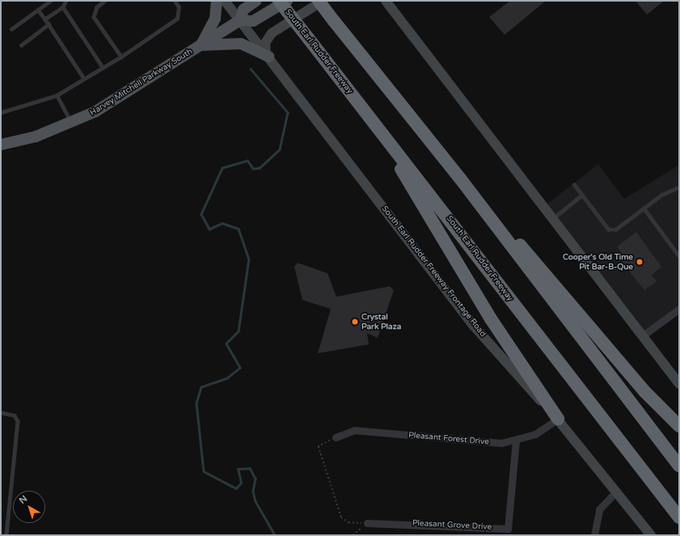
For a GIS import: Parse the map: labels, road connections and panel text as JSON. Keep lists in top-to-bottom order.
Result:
{
  "streets": {
    "highway": ["South Earl Rudder Freeway"],
    "main road": ["Harvey Mitchell Parkway South", "South Earl Rudder Freeway Frontage Road"],
    "street": ["Pleasant Forest Drive", "Pleasant Grove Drive"]
  },
  "crossings": [
    ["Harvey Mitchell Parkway South", "South Earl Rudder Freeway Frontage Road"],
    ["South Earl Rudder Freeway Frontage Road", "Pleasant Forest Drive"],
    ["Pleasant Forest Drive", "Pleasant Grove Drive"]
  ],
  "places": ["Cooper's Old Time Pit Bar-B-Que", "Crystal Park Plaza"],
  "north": "top left"
}
